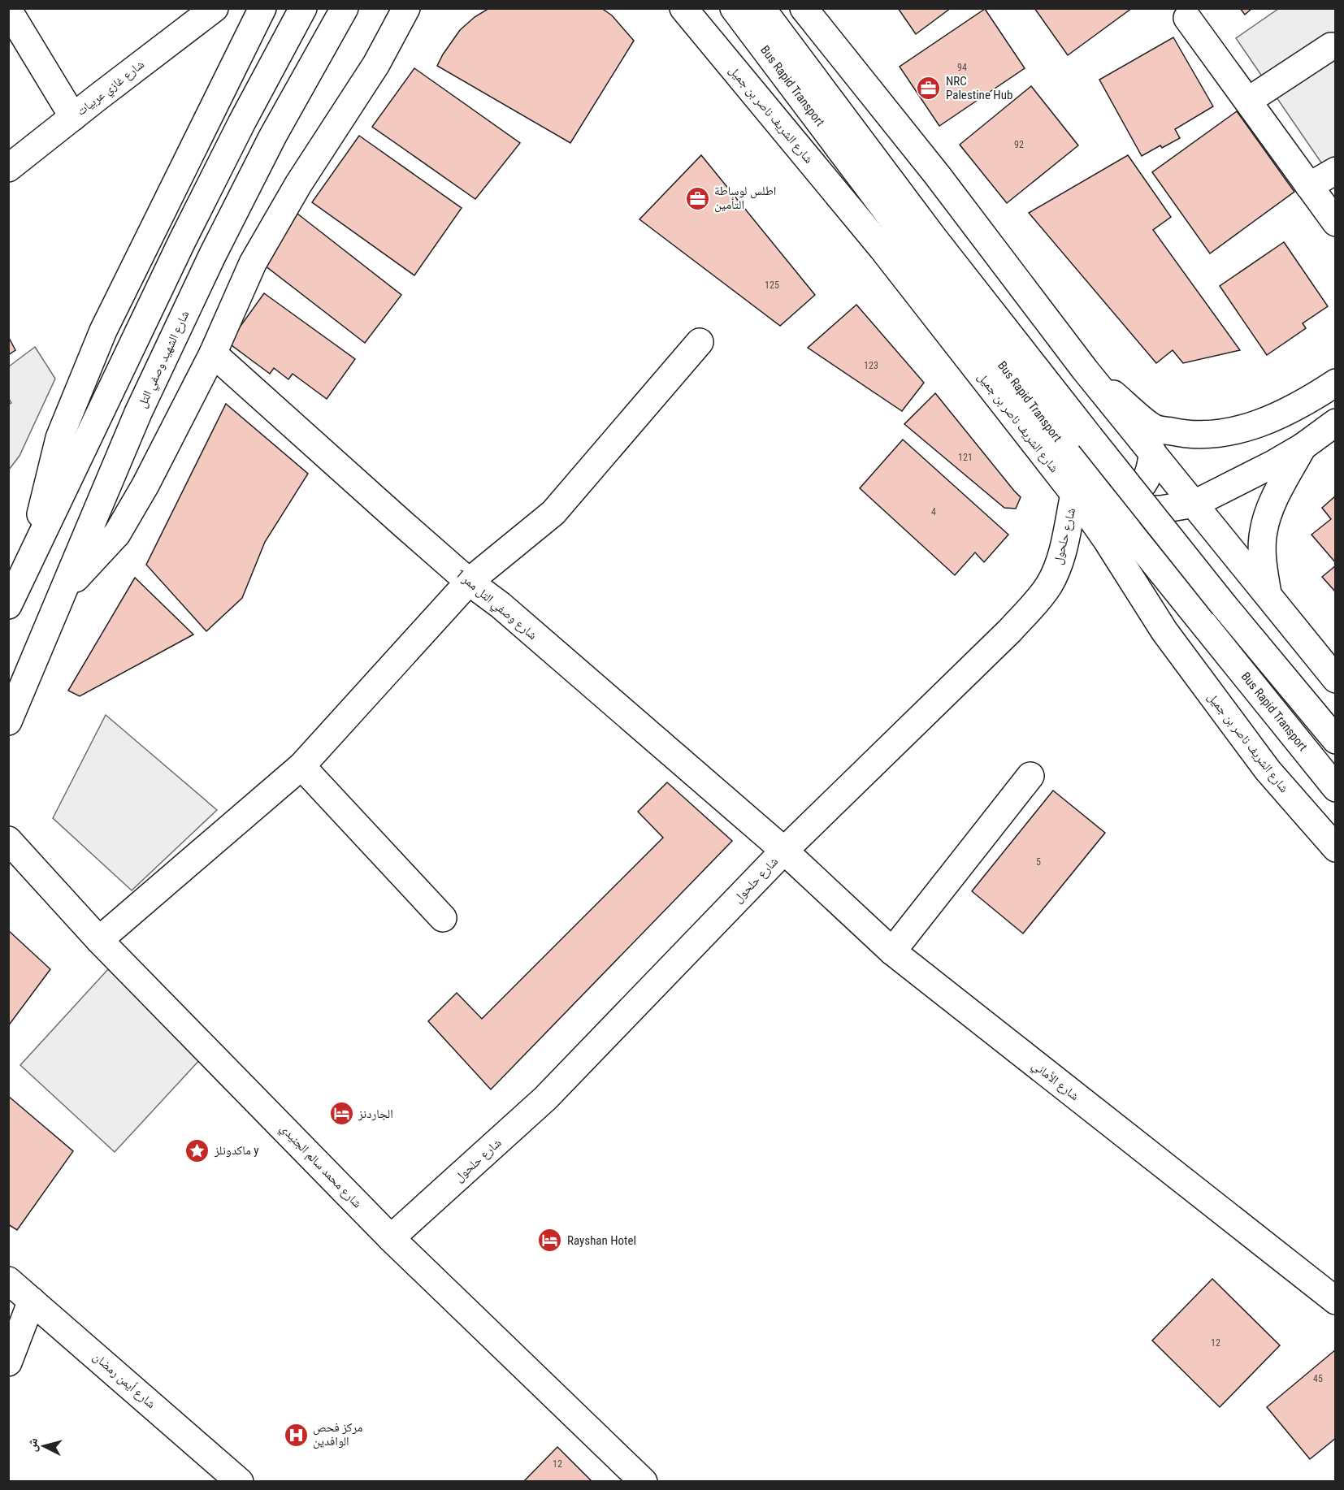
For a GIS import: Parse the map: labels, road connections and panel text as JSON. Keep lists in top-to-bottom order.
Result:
{
  "streets": {
    "main road": [
      "Bus Rapid Transport",
      "شارع غازي عربيات",
      "شارع الشريف ناصر بن جميل",
      "شارع الشهيد وصفي التل",
      "شارع حلحول",
      "شارع وصفي التل ممر 1",
      "شارع الأماني",
      "شارع محمد سالم الجنيدي",
      "شارع أيمن رمضان"
    ]
  },
  "crossings": [
    ["Bus Rapid Transport", "شارع الشريف ناصر بن جميل"],
    ["Bus Rapid Transport", "شارع حلحول"],
    ["شارع الشريف ناصر بن جميل", "شارع حلحول"],
    ["شارع حلحول", "شارع وصفي التل ممر 1"],
    ["شارع حلحول", "شارع الأماني"],
    ["شارع حلحول", "شارع محمد سالم الجنيدي"],
    ["شارع وصفي التل ممر 1", "شارع الأماني"]
  ],
  "places": {
    "office": ["NRC Palestine Hub", "اطلس لوساطة التأمين"],
    "hotel": ["الجاردنز", "Rayshan Hotel"],
    "place": ["ماكدونلز y"],
    "hospital": ["مركز فحص الوافدين"]
  },
  "house_numbers": [
    "94",
    "92",
    "125",
    "123",
    "121",
    "4",
    "5",
    "12",
    "45",
    "12"
  ],
  "north": "left"
}
